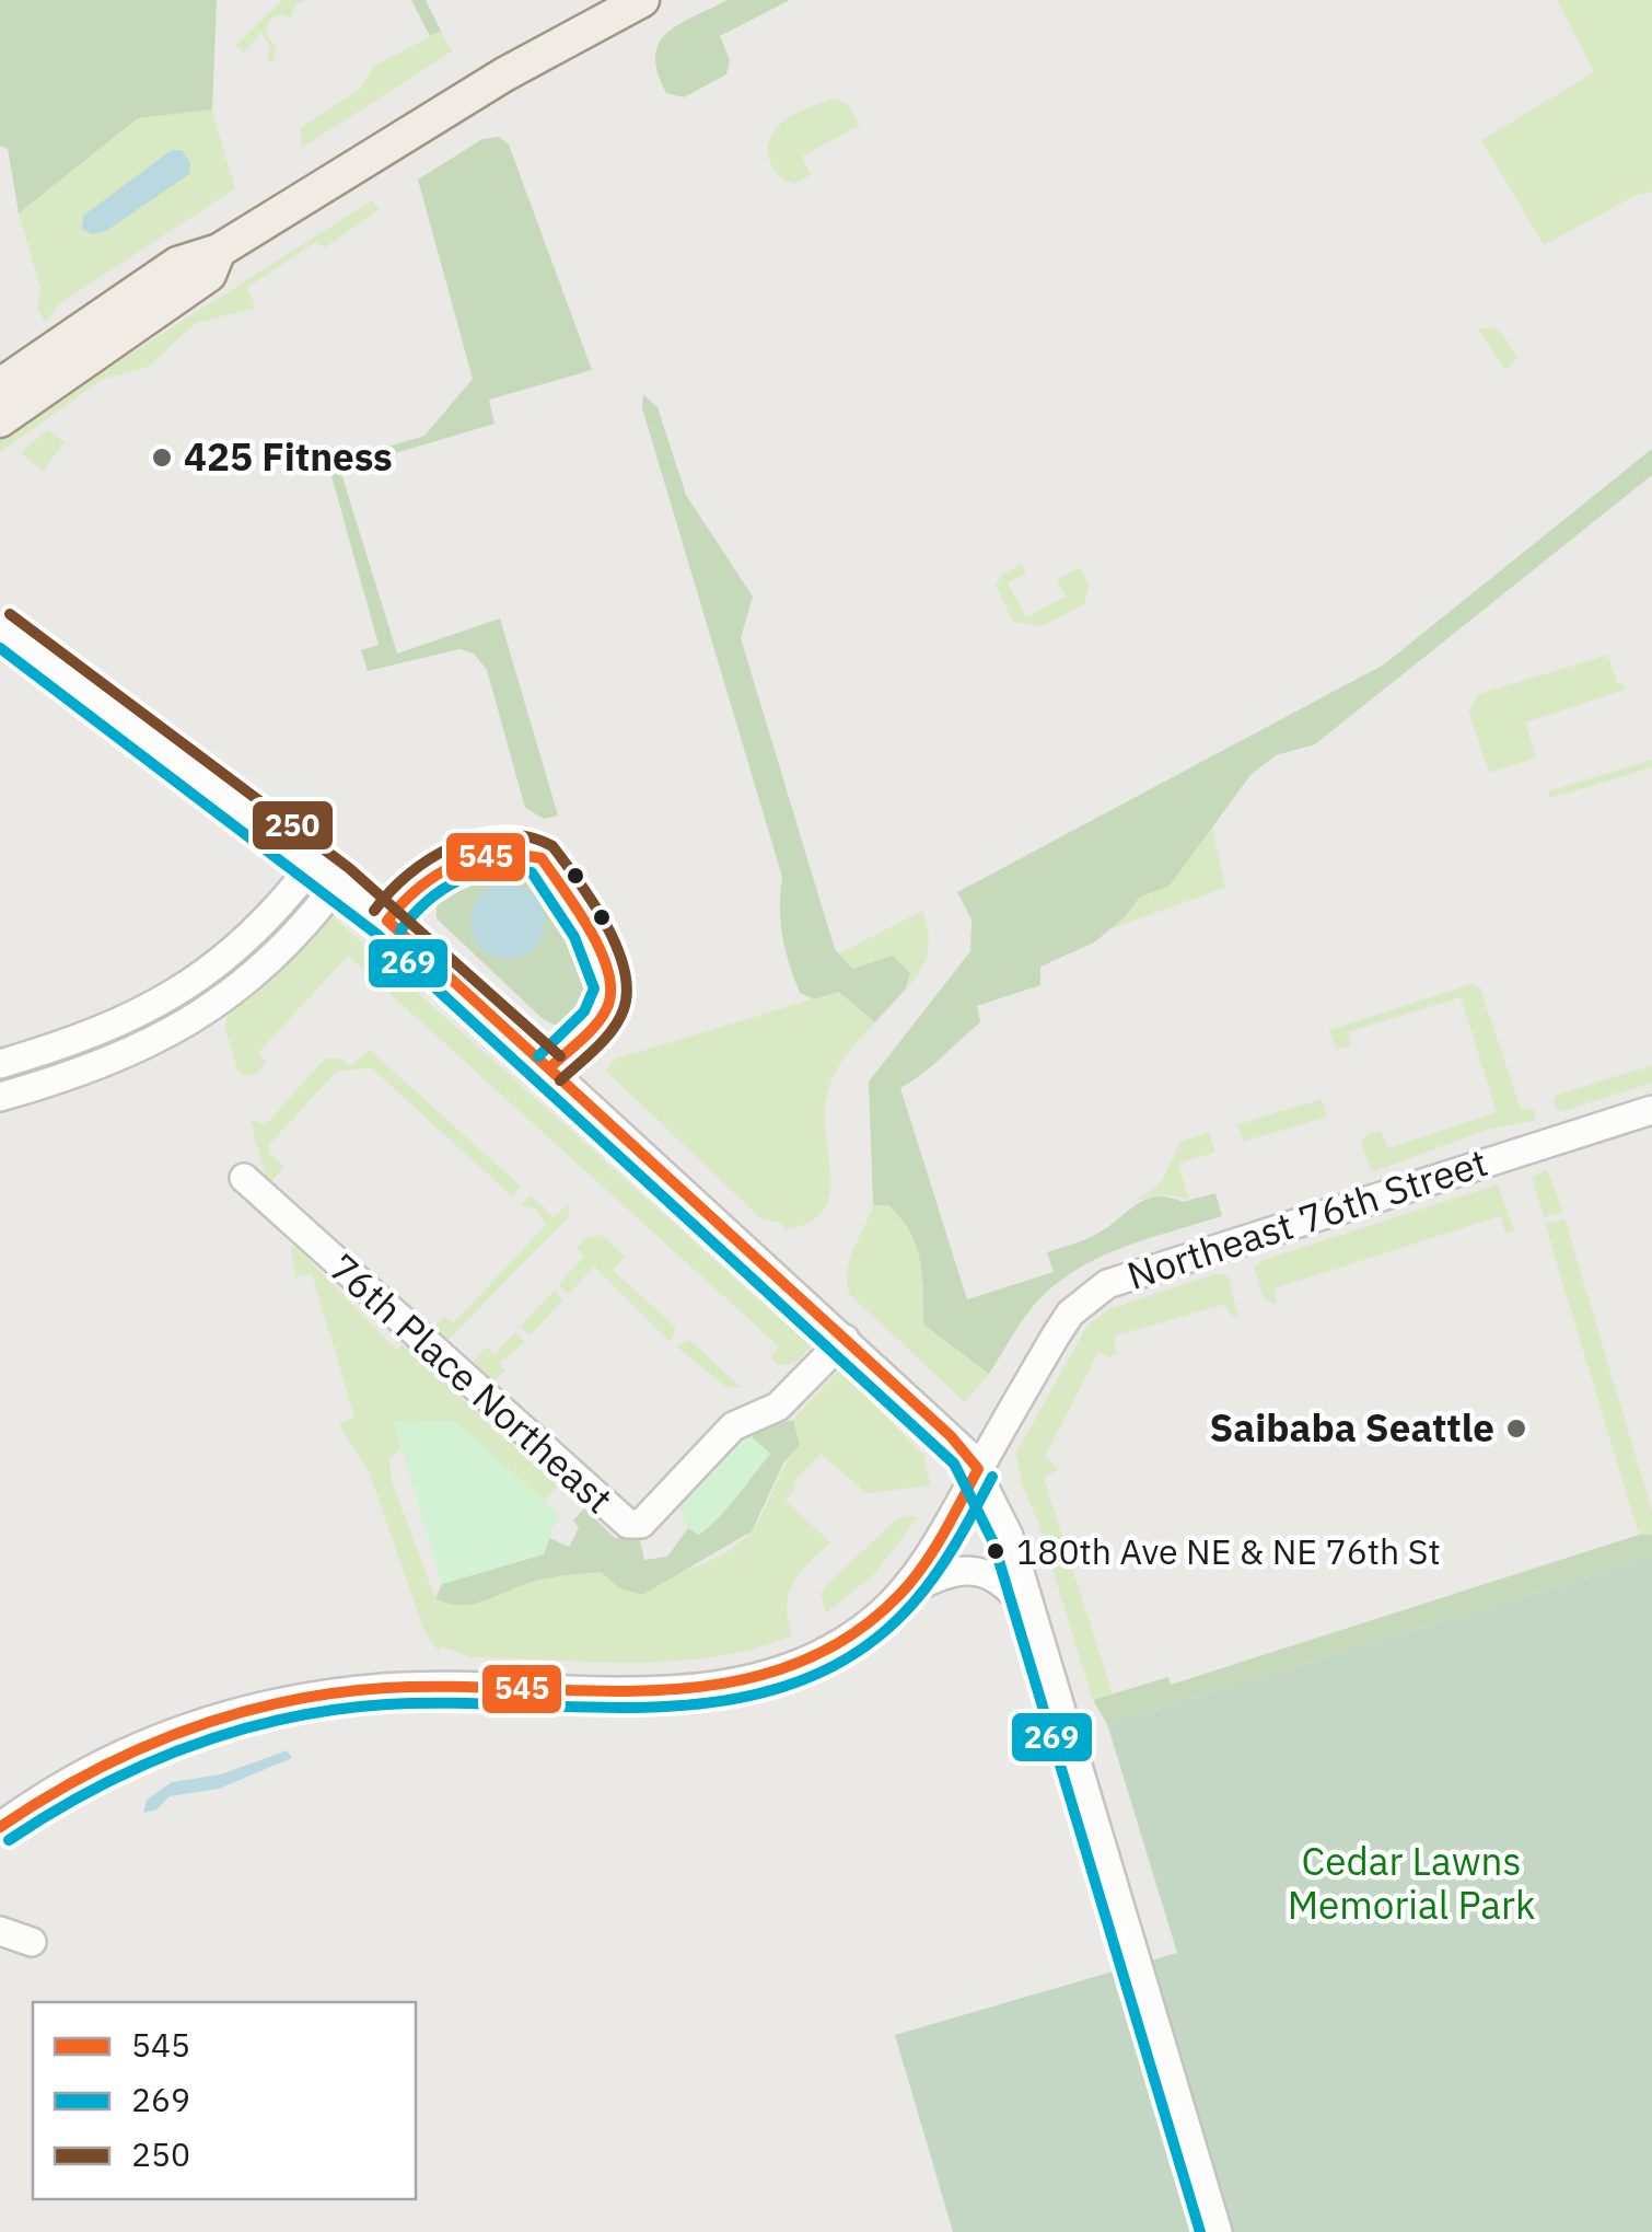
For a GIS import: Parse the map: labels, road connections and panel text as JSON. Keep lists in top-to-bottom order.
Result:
{
  "streets": {
    "street": ["Northeast 76th Street", "76th Place Northeast"]
  },
  "parks": ["Cedar Lawns Memorial Park"],
  "places": ["425 Fitness", "Saibaba Seattle", "180th Ave NE & NE 76th St"],
  "lines": ["transit line 250", "transit line 269", "transit line 545"],
  "legend": ["545", "269", "250"]
}
